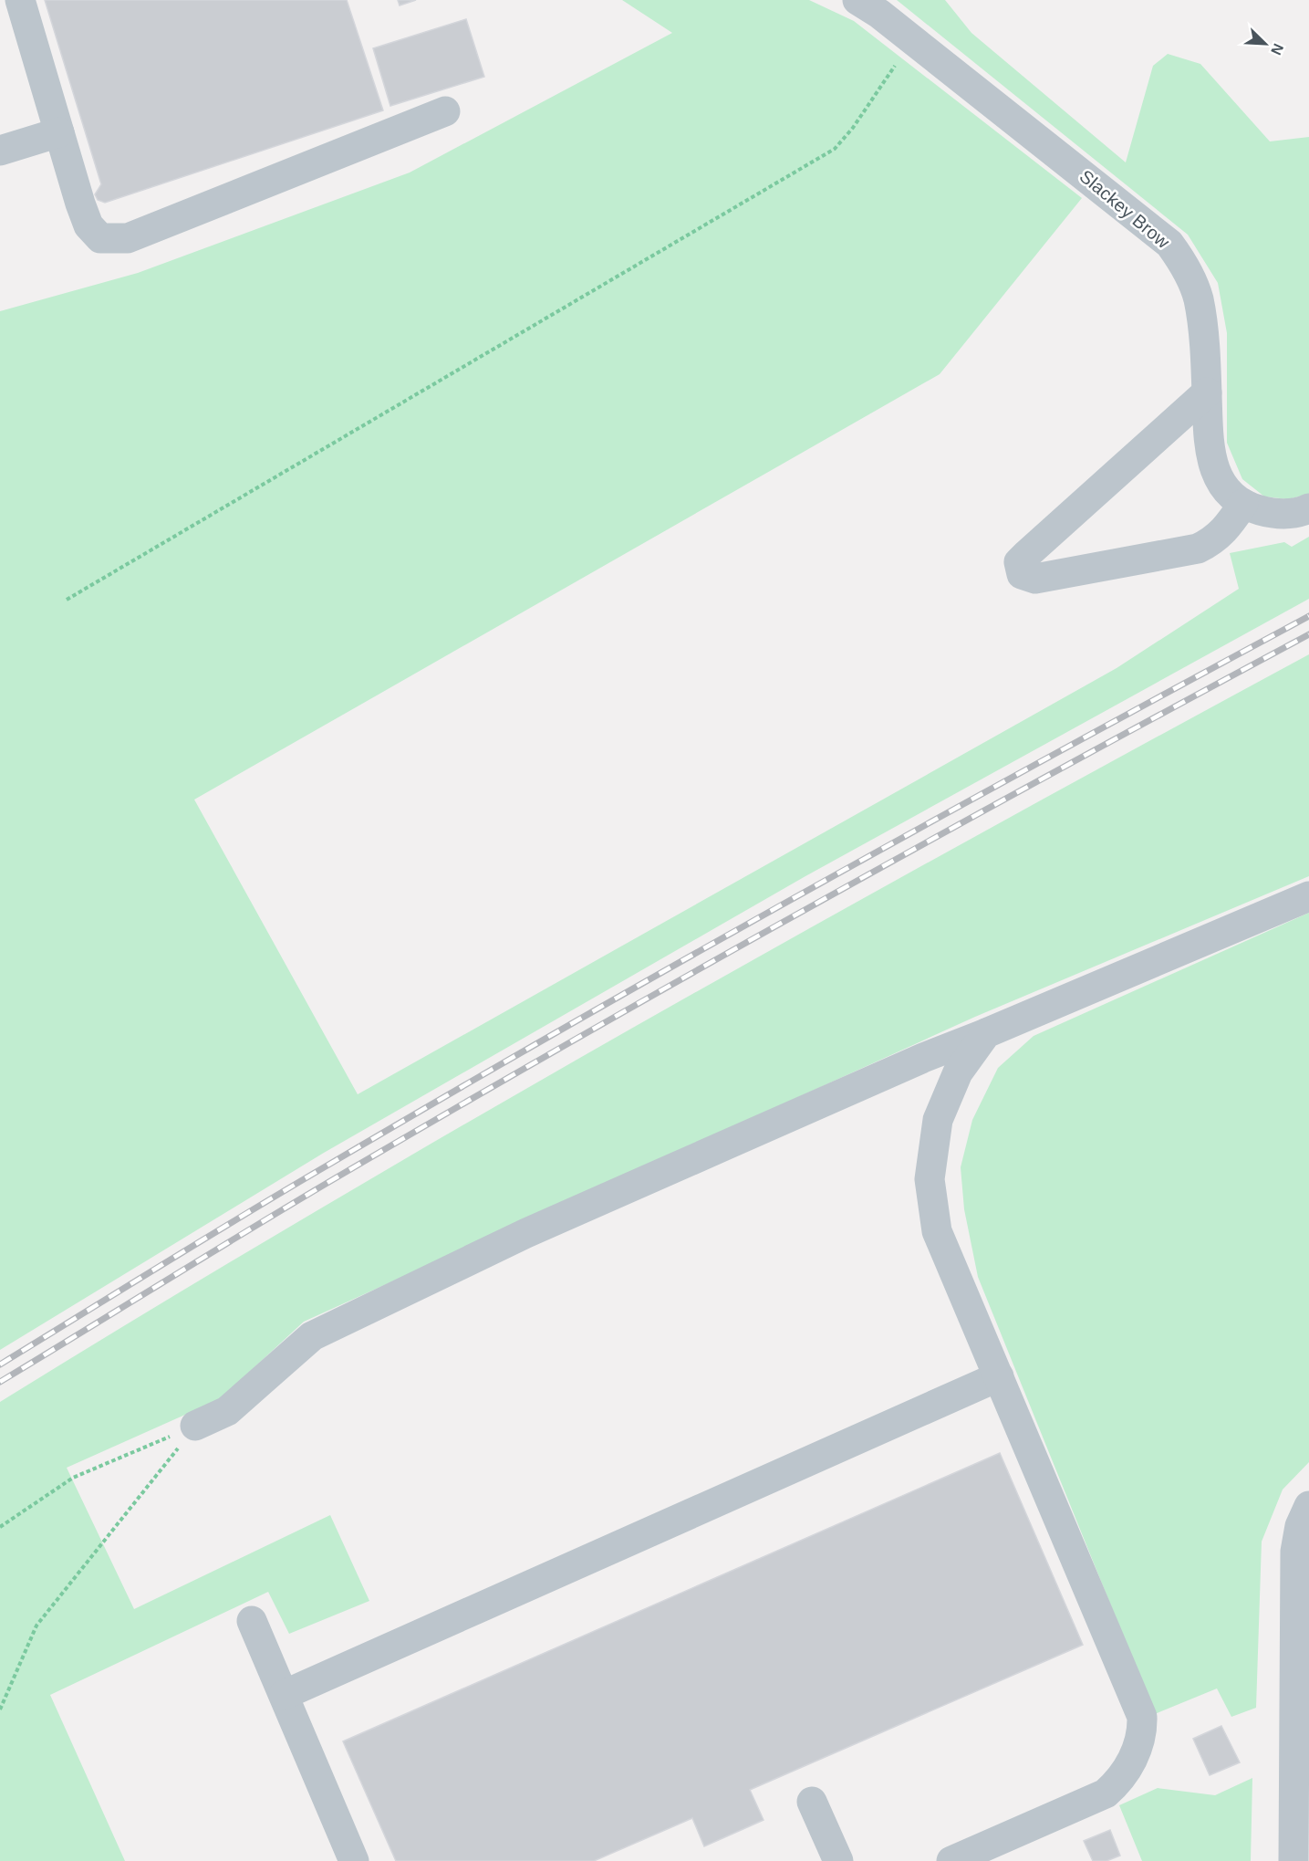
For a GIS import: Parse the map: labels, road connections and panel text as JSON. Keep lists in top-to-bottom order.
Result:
{
  "streets": {
    "street": ["Slackey Brow"]
  },
  "north": "bottom right"
}
